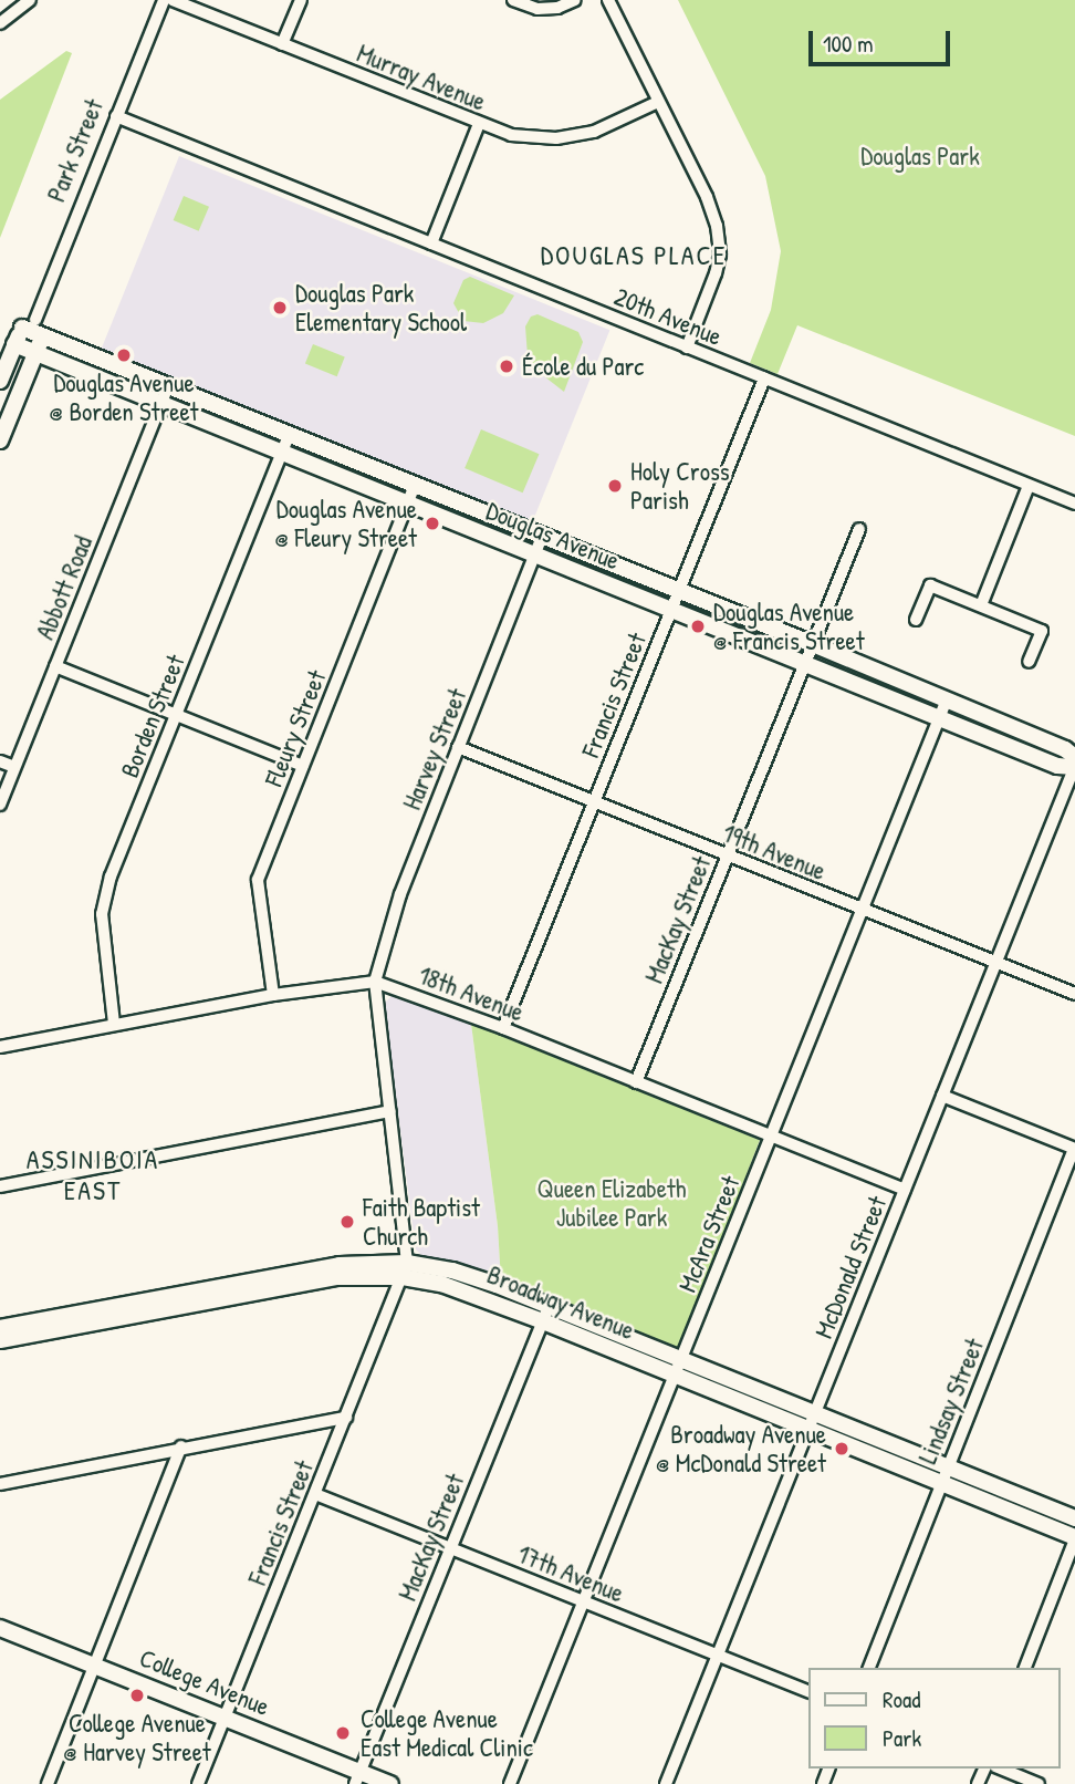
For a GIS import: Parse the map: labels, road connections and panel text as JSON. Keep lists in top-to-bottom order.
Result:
{
  "streets": {
    "street": [
      "Murray Avenue",
      "Park Street",
      "20th Avenue",
      "Douglas Avenue",
      "Abbott Road",
      "Francis Street",
      "Borden Street",
      "Fleury Street",
      "Harvey Street",
      "19th Avenue",
      "MacKay Street",
      "18th Avenue",
      "McAra Street",
      "McDonald Street",
      "Broadway Avenue",
      "Lindsay Street",
      "17th Avenue",
      "College Avenue"
    ]
  },
  "crossings": [
    ["Park Street", "20th Avenue"],
    ["Park Street", "Douglas Avenue"],
    ["20th Avenue", "Francis Street"],
    ["Douglas Avenue", "Abbott Road"],
    ["Douglas Avenue", "Francis Street"],
    ["Douglas Avenue", "Borden Street"],
    ["Douglas Avenue", "Fleury Street"],
    ["Douglas Avenue", "Harvey Street"],
    ["Douglas Avenue", "MacKay Street"],
    ["Douglas Avenue", "McAra Street"],
    ["Douglas Avenue", "McDonald Street"],
    ["Francis Street", "19th Avenue"],
    ["Francis Street", "18th Avenue"],
    ["Francis Street", "Broadway Avenue"],
    ["Francis Street", "17th Avenue"],
    ["Francis Street", "College Avenue"],
    ["Borden Street", "18th Avenue"],
    ["Fleury Street", "18th Avenue"],
    ["Harvey Street", "19th Avenue"],
    ["Harvey Street", "18th Avenue"],
    ["19th Avenue", "MacKay Street"],
    ["19th Avenue", "McAra Street"],
    ["19th Avenue", "McDonald Street"],
    ["MacKay Street", "18th Avenue"],
    ["MacKay Street", "Broadway Avenue"],
    ["MacKay Street", "17th Avenue"],
    ["MacKay Street", "College Avenue"],
    ["18th Avenue", "McAra Street"],
    ["18th Avenue", "McDonald Street"],
    ["McAra Street", "Broadway Avenue"],
    ["McAra Street", "17th Avenue"],
    ["McDonald Street", "Broadway Avenue"],
    ["McDonald Street", "17th Avenue"],
    ["Broadway Avenue", "Lindsay Street"]
  ],
  "districts": ["DOUGLAS PLACE", "ASSINIBOIA EAST"],
  "parks": ["Douglas Park", "Queen Elizabeth Jubilee Park"],
  "places": [
    "Douglas Park Elementary School",
    "Douglas Avenue @ Borden Street",
    "École du Parc",
    "Holy Cross Parish",
    "Douglas Avenue @ Fleury Street",
    "Douglas Avenue @ Francis Street",
    "Faith Baptist Church",
    "Broadway Avenue @ McDonald Street",
    "College Avenue @ Harvey Street",
    "College Avenue East Medical Clinic"
  ],
  "legend": ["Road", "Park"],
  "scale_bar": "100 m"
}
